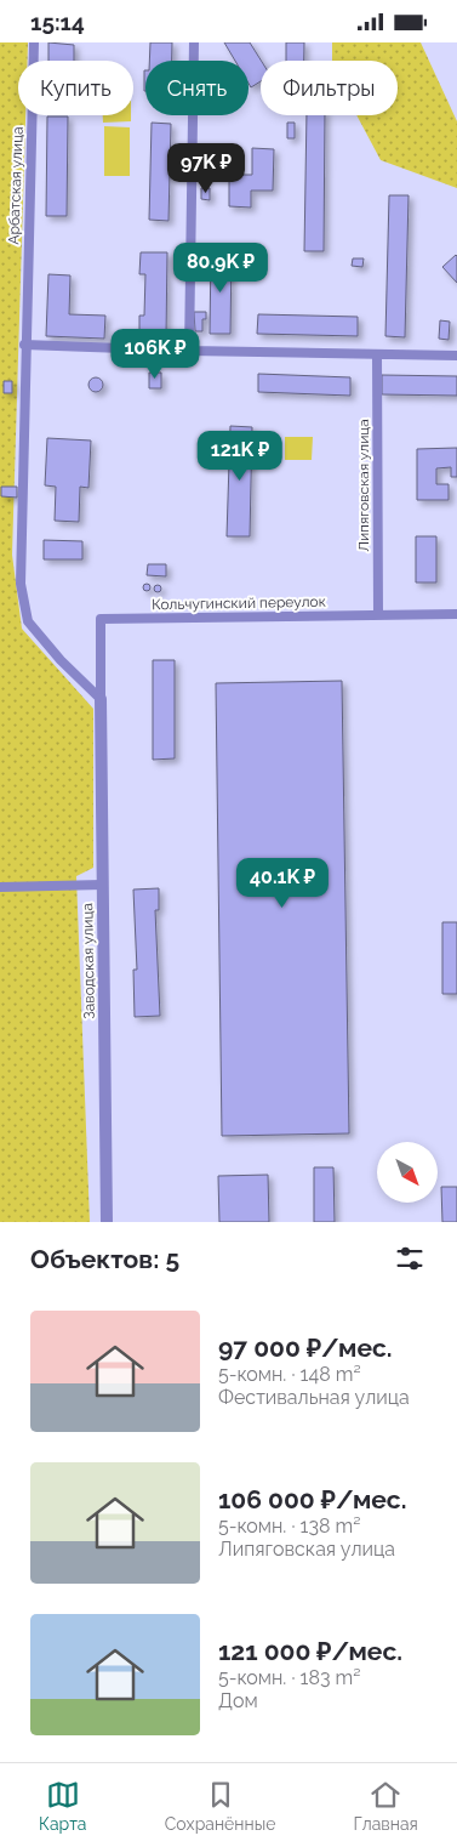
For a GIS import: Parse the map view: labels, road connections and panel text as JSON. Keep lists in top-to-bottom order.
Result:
{
  "streets": {
    "street": [
      "Арбатская улица",
      "Липяговская улица",
      "Кольчугинский переулок",
      "Заводская улица"
    ]
  },
  "crossings": [
    ["Арбатская улица", "Кольчугинский переулок"],
    ["Арбатская улица", "Заводская улица"],
    ["Липяговская улица", "Кольчугинский переулок"],
    ["Кольчугинский переулок", "Заводская улица"]
  ],
  "north": "bottom right",
  "page": {
    "status": "15:14",
    "chip": ["Купить", "Снять", "Фильтры"],
    "price": [
      "97K ₽",
      "80.9K ₽",
      "106K ₽",
      "121K ₽",
      "40.1K ₽"
    ],
    "heading": "Объектов: 5",
    "list": [
      {
        "name": "97 000 ₽/мес.",
        "note": "5-комн. · 148 m² · Фестивальная улица"
      },
      {
        "name": "106 000 ₽/мес.",
        "note": "5-комн. · 138 m² · Липяговская улица"
      },
      {
        "name": "121 000 ₽/мес.",
        "note": "5-комн. · 183 m² · Дом"
      }
    ],
    "tabs": ["Карта", "Сохранённые", "Главная"]
  }
}
